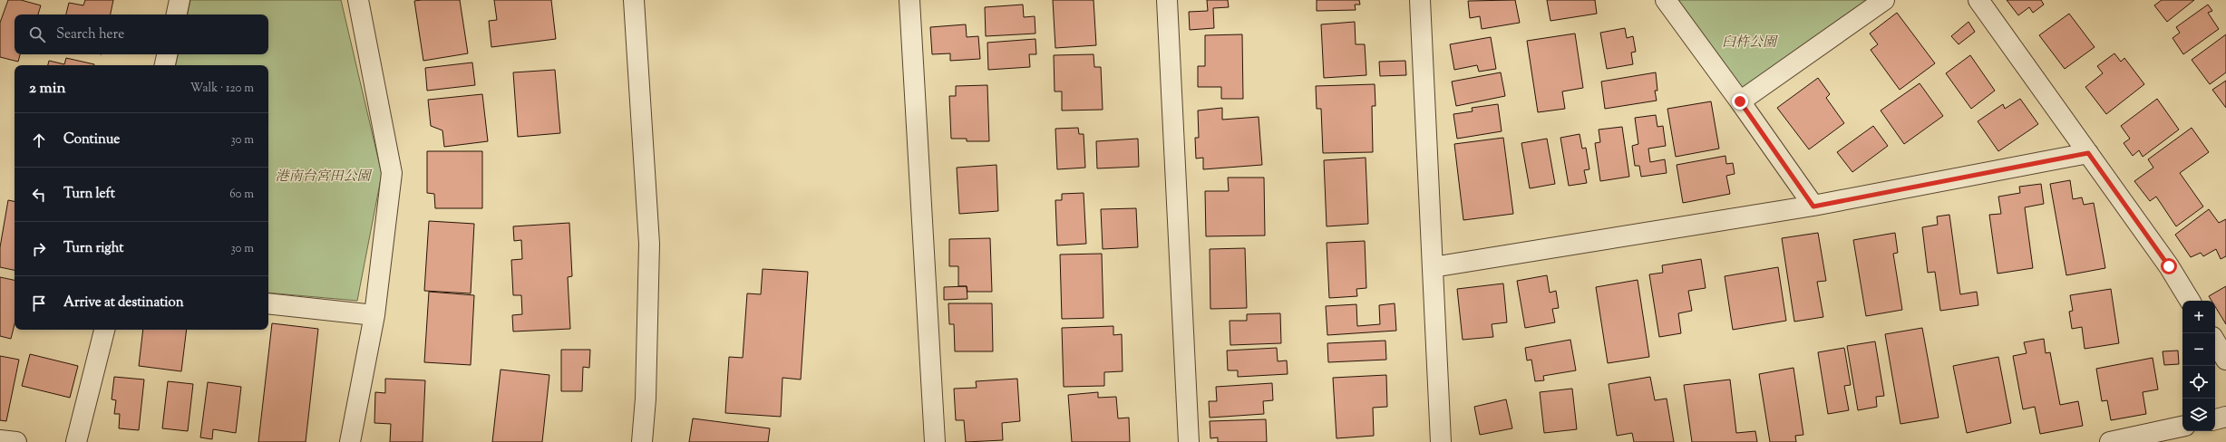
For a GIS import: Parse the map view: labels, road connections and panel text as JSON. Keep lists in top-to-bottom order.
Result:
{
  "parks": ["臼杵公園", "港南台宮田公園"],
  "page": {
    "search": "Search here",
    "heading": ["2 min", "Walk · 120 m"],
    "list": [
      ["Continue", "30 m"],
      ["Turn left", "60 m"],
      ["Turn right", "30 m"],
      "Arrive at destination"
    ],
    "map_buttons": ["+", "−"]
  }
}
